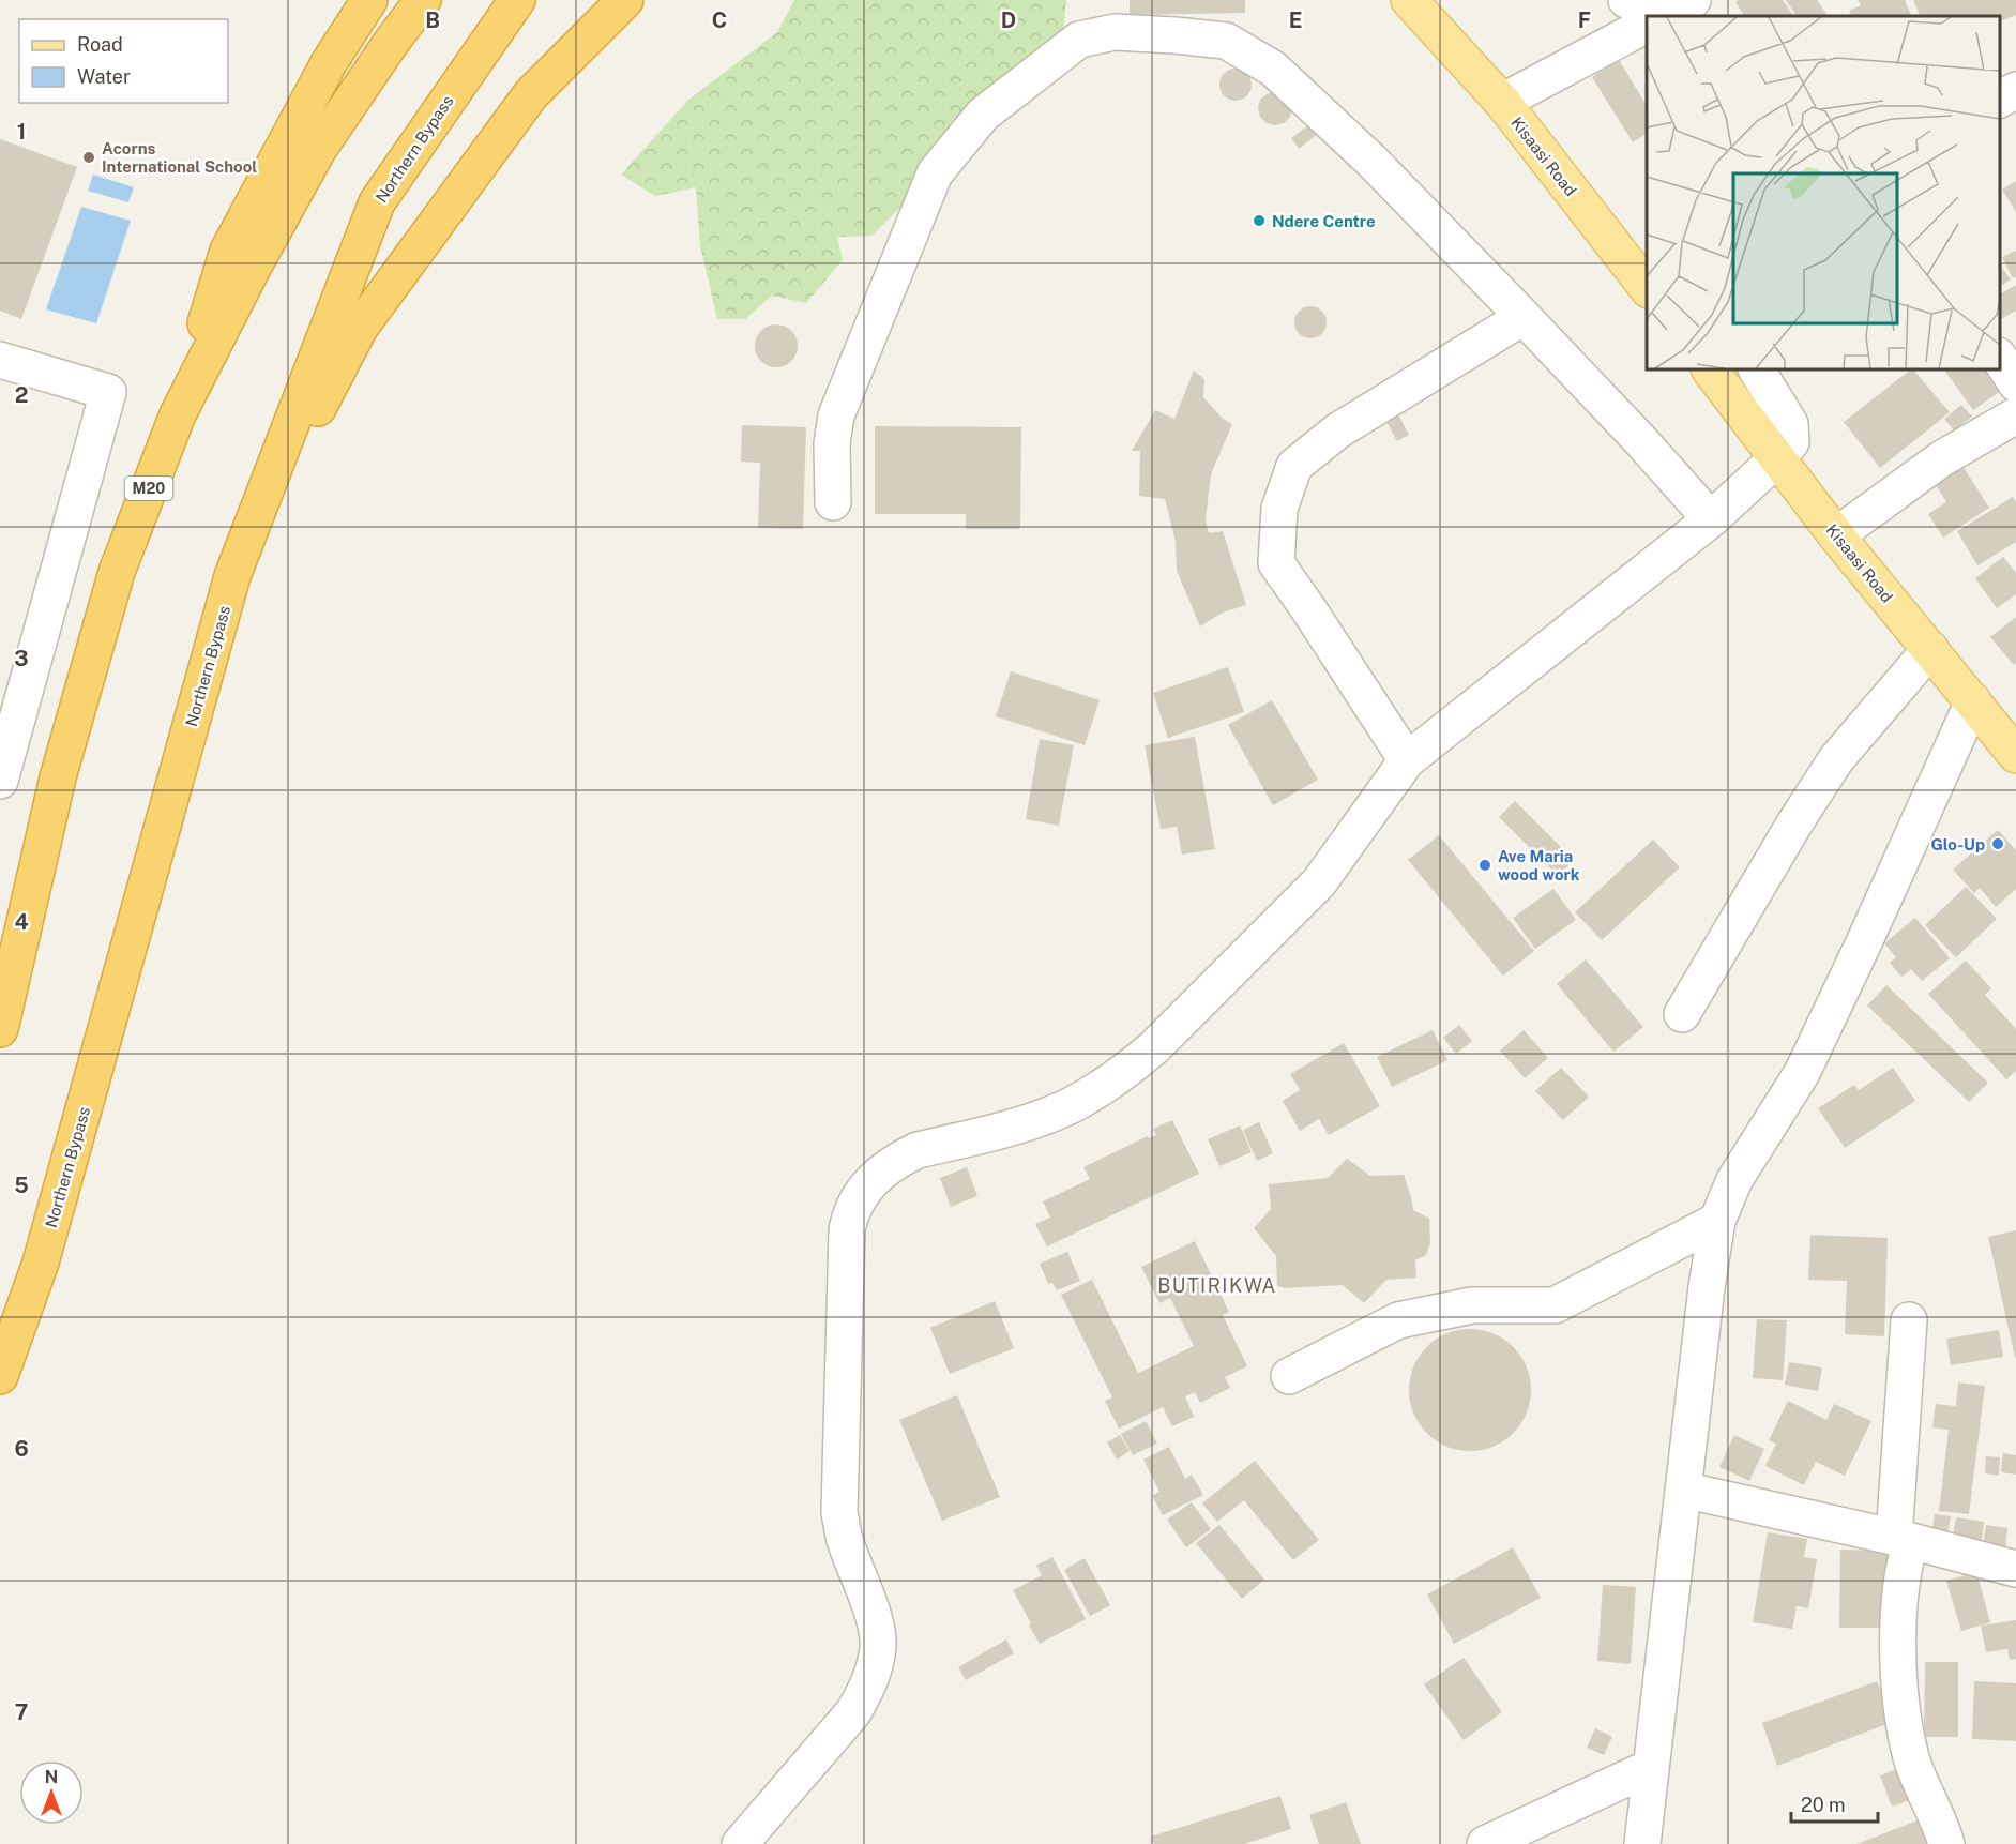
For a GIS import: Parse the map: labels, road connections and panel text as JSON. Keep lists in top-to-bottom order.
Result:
{
  "streets": {
    "highway": ["Northern Bypass", "M20"],
    "main road": ["Kisaasi Road"]
  },
  "districts": ["BUTIRIKWA"],
  "places": [
    "Acorns International School",
    "Ndere Centre",
    "Glo-Up",
    "Ave Maria wood work"
  ],
  "legend": ["Road", "Water"],
  "scale_bar": "20 m",
  "north": "top",
  "grid": {
    "columns": [
      "B",
      "C",
      "D",
      "E",
      "F"
    ],
    "rows": [
      "1",
      "2",
      "3",
      "4",
      "5",
      "6",
      "7"
    ]
  }
}
